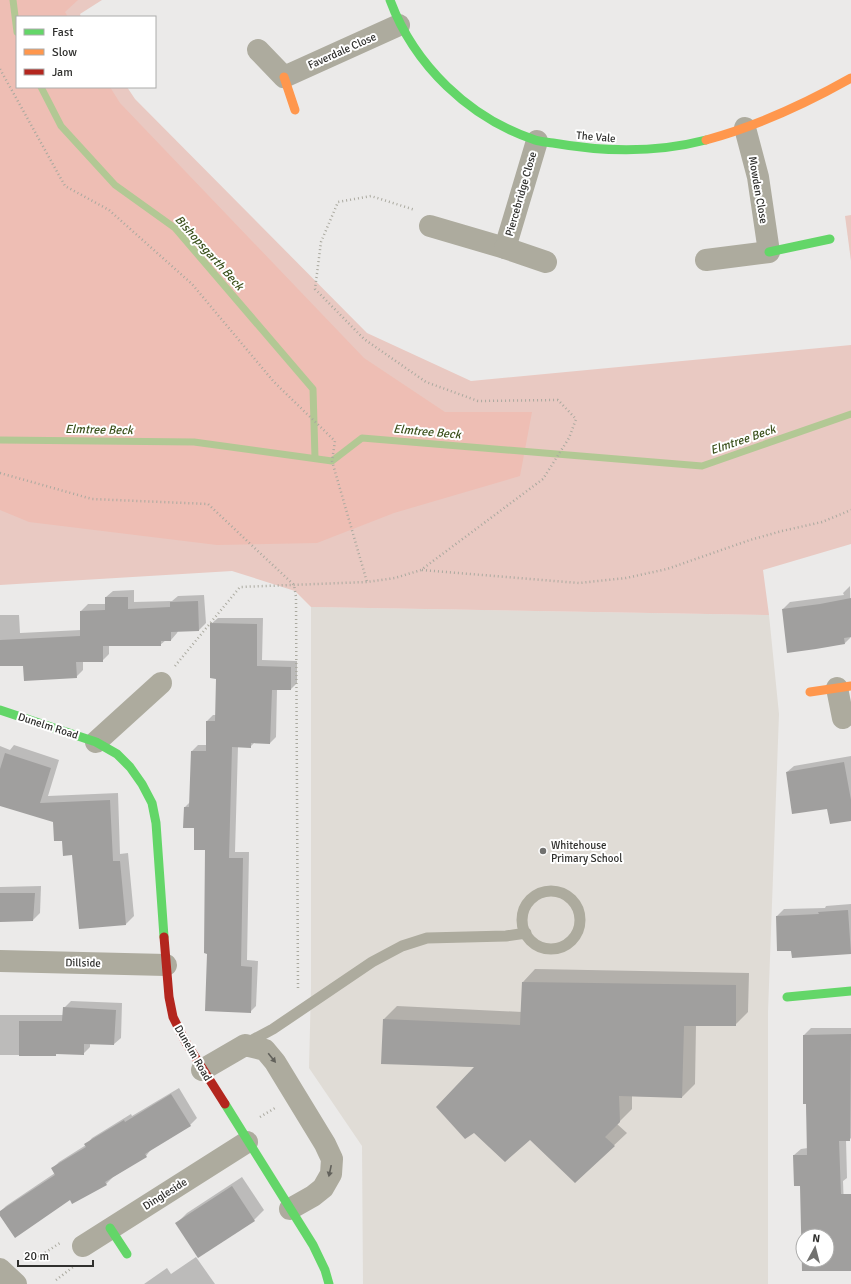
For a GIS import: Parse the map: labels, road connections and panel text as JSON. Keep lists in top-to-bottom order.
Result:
{
  "streets": {
    "street": [
      "Faverdale Close",
      "The Vale",
      "Mowden Close",
      "Piercebridge Close",
      "Dunelm Road",
      "Dillside",
      "Dingleside"
    ]
  },
  "crossings": [
    ["Faverdale Close", "The Vale"],
    ["The Vale", "Mowden Close"],
    ["The Vale", "Piercebridge Close"],
    ["Dunelm Road", "Dillside"],
    ["Dunelm Road", "Dingleside"]
  ],
  "water": ["Bishopsgarth Beck", "Elmtree Beck"],
  "places": ["Whitehouse Primary School"],
  "legend": ["Fast", "Slow", "Jam"],
  "scale_bar": "20 m",
  "north": "top"
}
